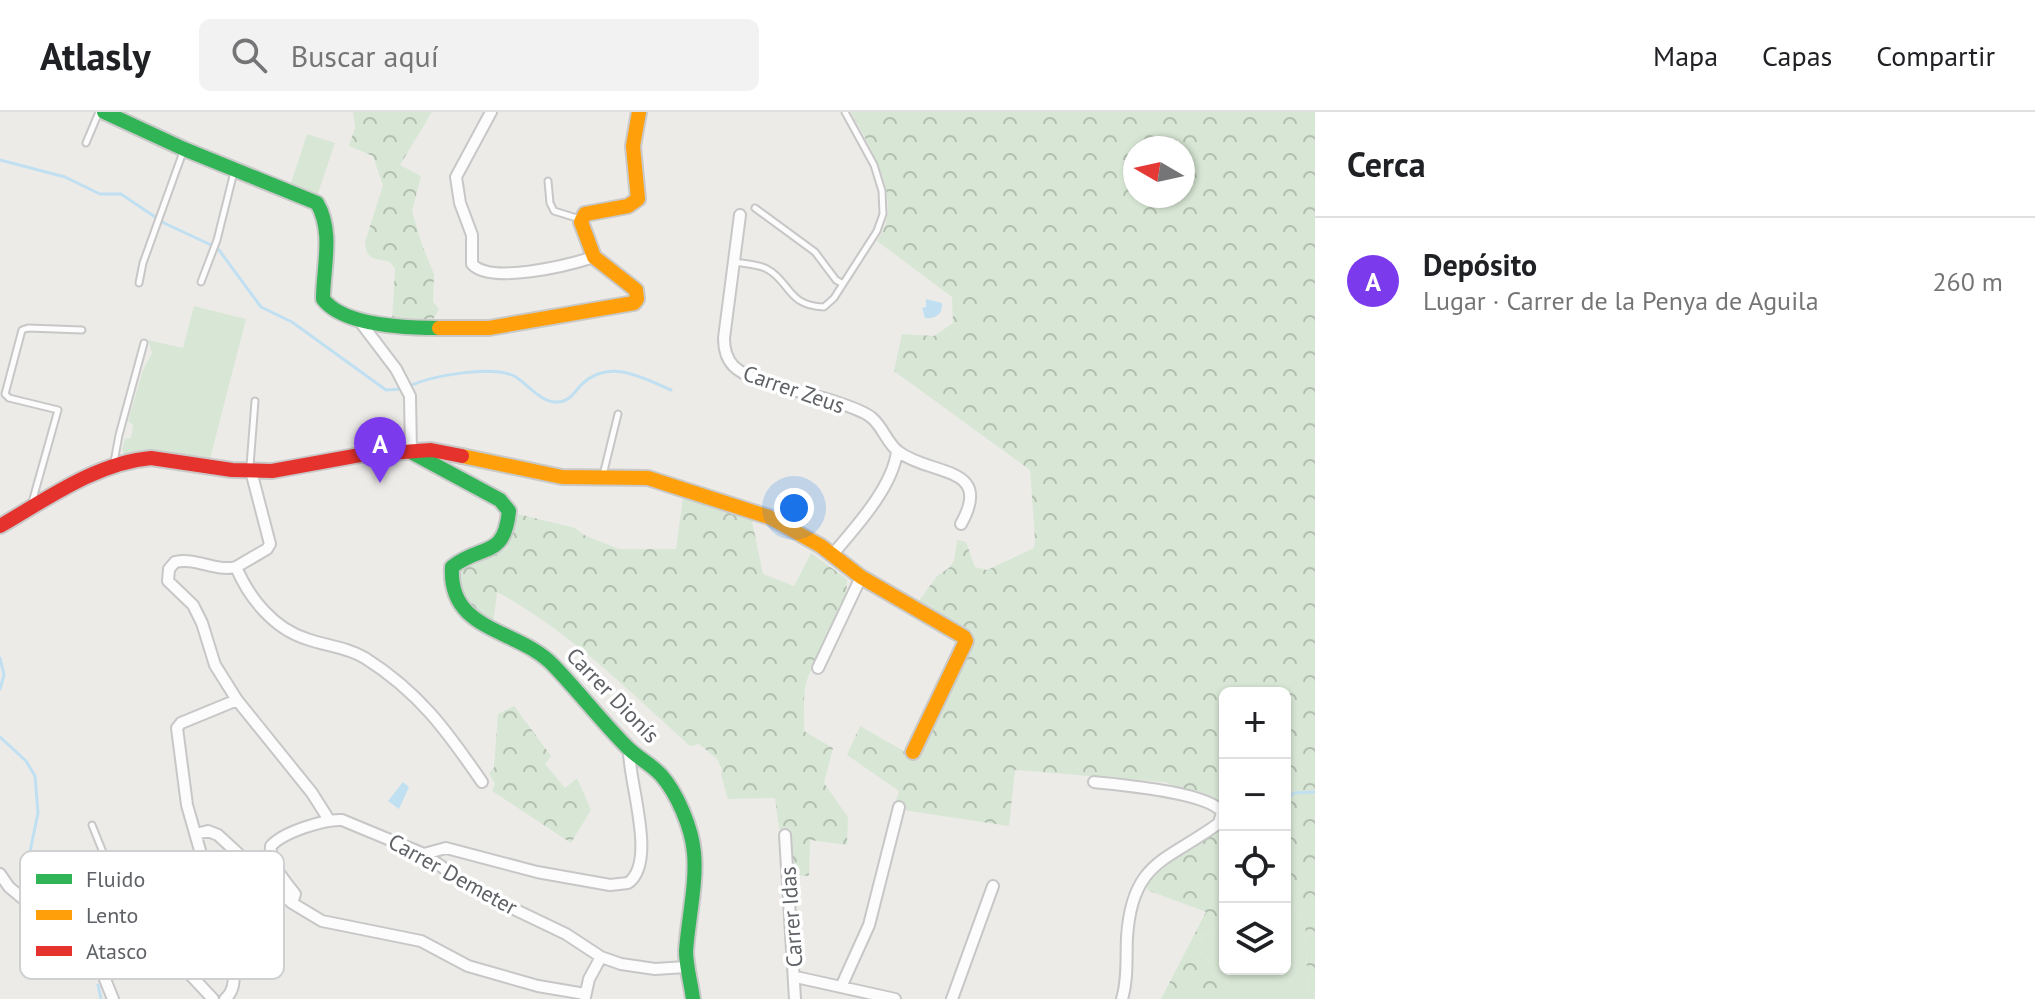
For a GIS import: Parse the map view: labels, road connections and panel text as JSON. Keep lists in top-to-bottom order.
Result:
{
  "streets": {
    "street": [
      "Carrer Zeus",
      "Carrer Dionís",
      "Carrer Demeter",
      "Carrer Idas"
    ]
  },
  "crossings": [
    ["Carrer Dionís", "Carrer Demeter"]
  ],
  "legend": ["Fluido", "Lento", "Atasco"],
  "north": "left",
  "page": {
    "header": "Atlasly",
    "search": "Buscar aquí",
    "nav": ["Mapa", "Capas", "Compartir"],
    "heading": "Cerca",
    "list": [
      {
        "mark": "A",
        "name": "Depósito",
        "note": "Lugar · Carrer de la Penya de Aguila",
        "value": "260 m"
      }
    ],
    "pins": "A",
    "map_buttons": ["+", "−"]
  }
}
